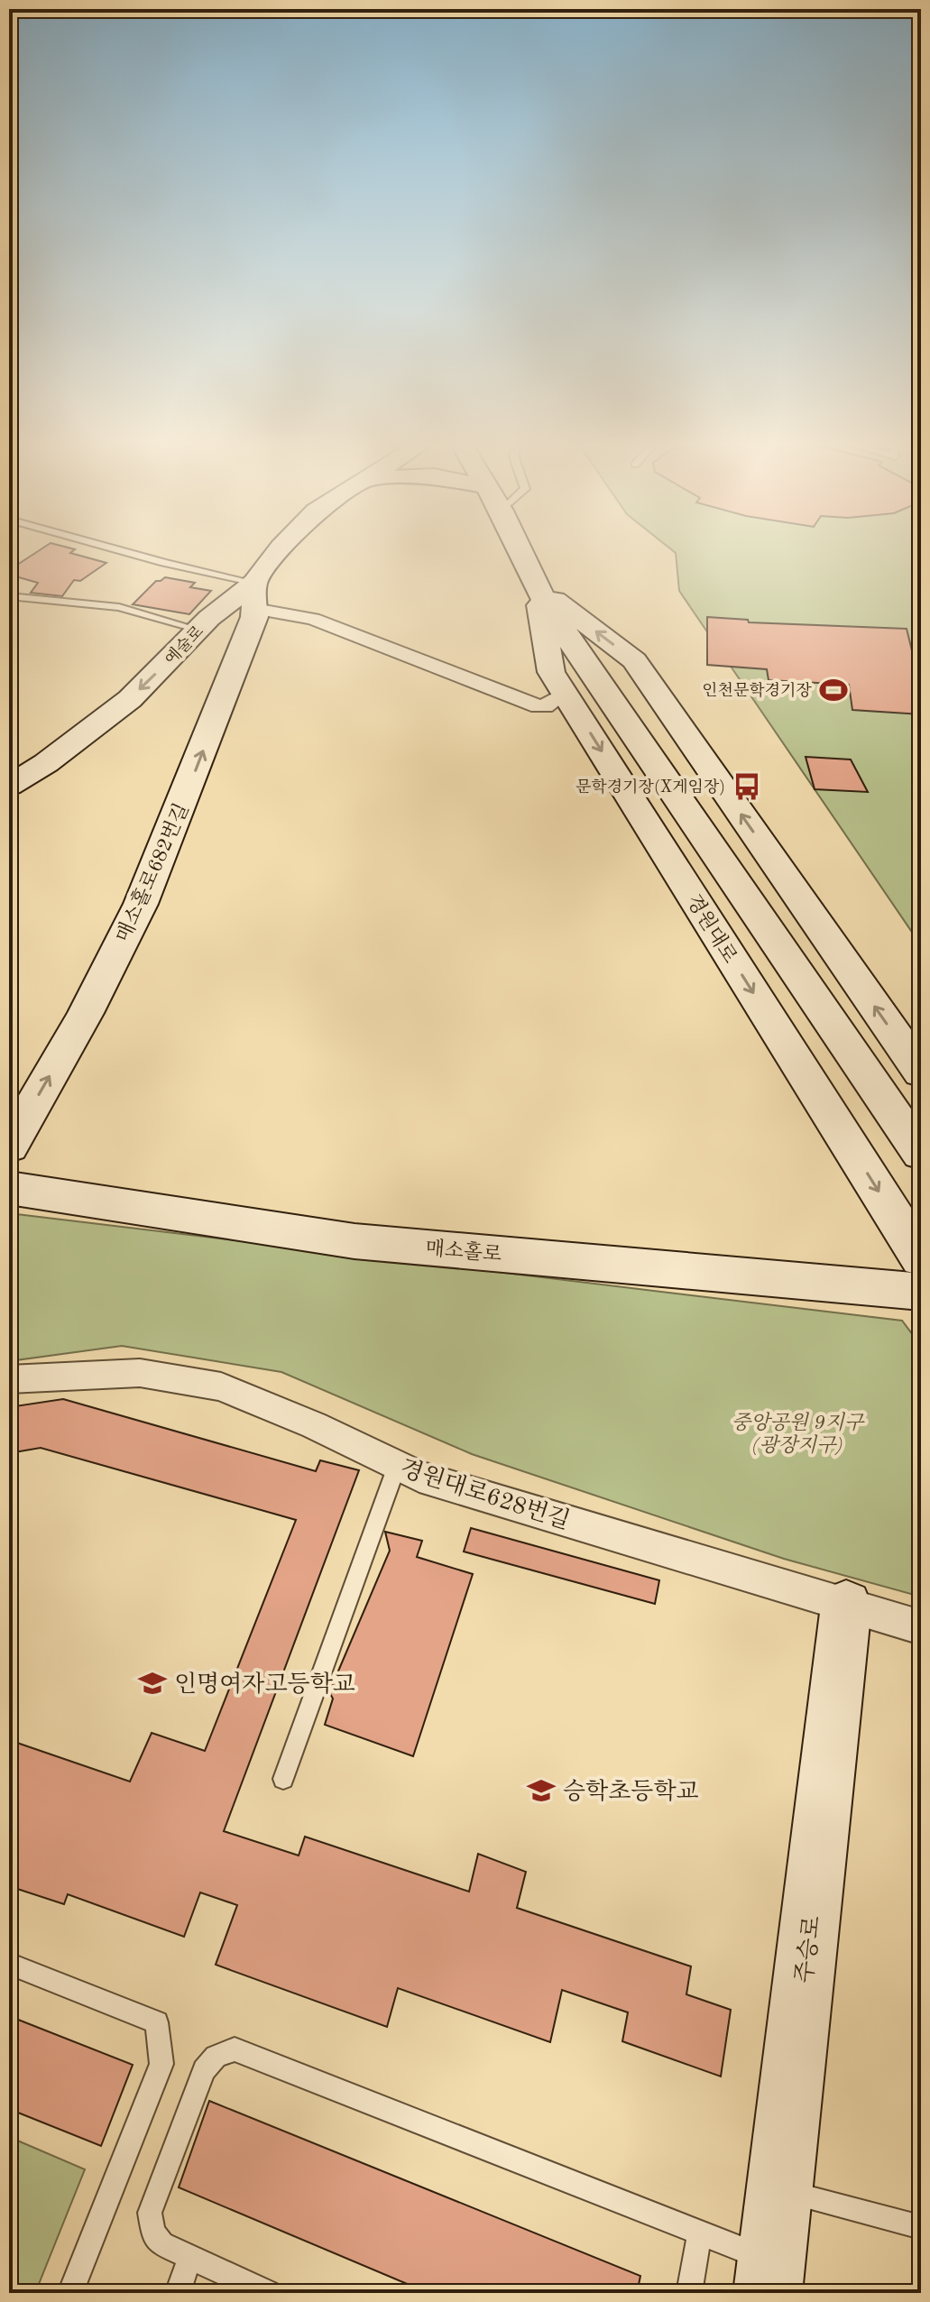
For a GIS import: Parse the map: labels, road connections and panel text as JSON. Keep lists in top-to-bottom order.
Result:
{
  "streets": {
    "main road": [
      "예술로",
      "매소홀로682번길",
      "경원대로",
      "매소홀로",
      "주승로"
    ],
    "street": ["경원대로628번길"]
  },
  "crossings": [
    ["예술로", "매소홀로682번길"],
    ["경원대로628번길", "주승로"]
  ],
  "one_way": ["예술로", "매소홀로682번길"],
  "parks": ["중앙공원 9지구 (광장지구)"],
  "places": {
    "sports": ["인천문학경기장"],
    "bus stop": ["문학경기장(X게임장)"],
    "school or university": ["인명여자고등학교", "승학초등학교"]
  }
}
